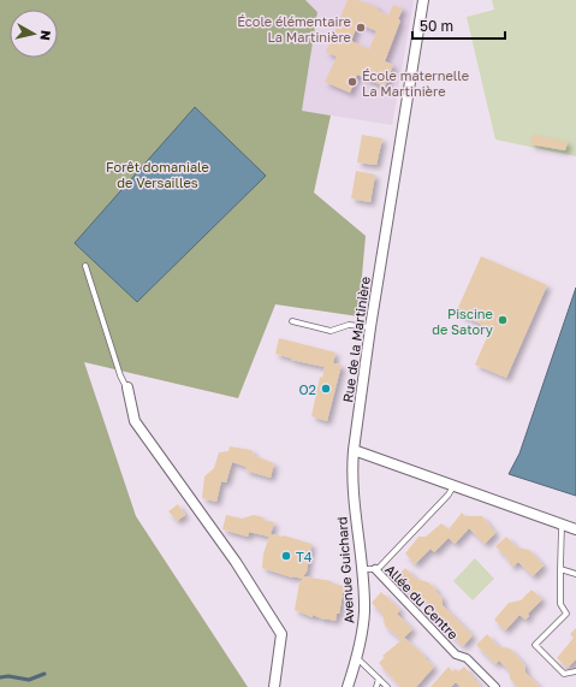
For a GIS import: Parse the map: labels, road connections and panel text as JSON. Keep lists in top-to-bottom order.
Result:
{
  "streets": {
    "street": ["Rue de la Martinière", "Avenue Guichard", "Allée du Centre"]
  },
  "crossings": [
    ["Rue de la Martinière", "Avenue Guichard"]
  ],
  "parks": ["Forêt domaniale de Versailles"],
  "places": [
    "École élémentaire La Martinière",
    "École maternelle La Martinière",
    "Piscine de Satory",
    "O2",
    "T4"
  ],
  "scale_bar": "50 m",
  "north": "right"
}
